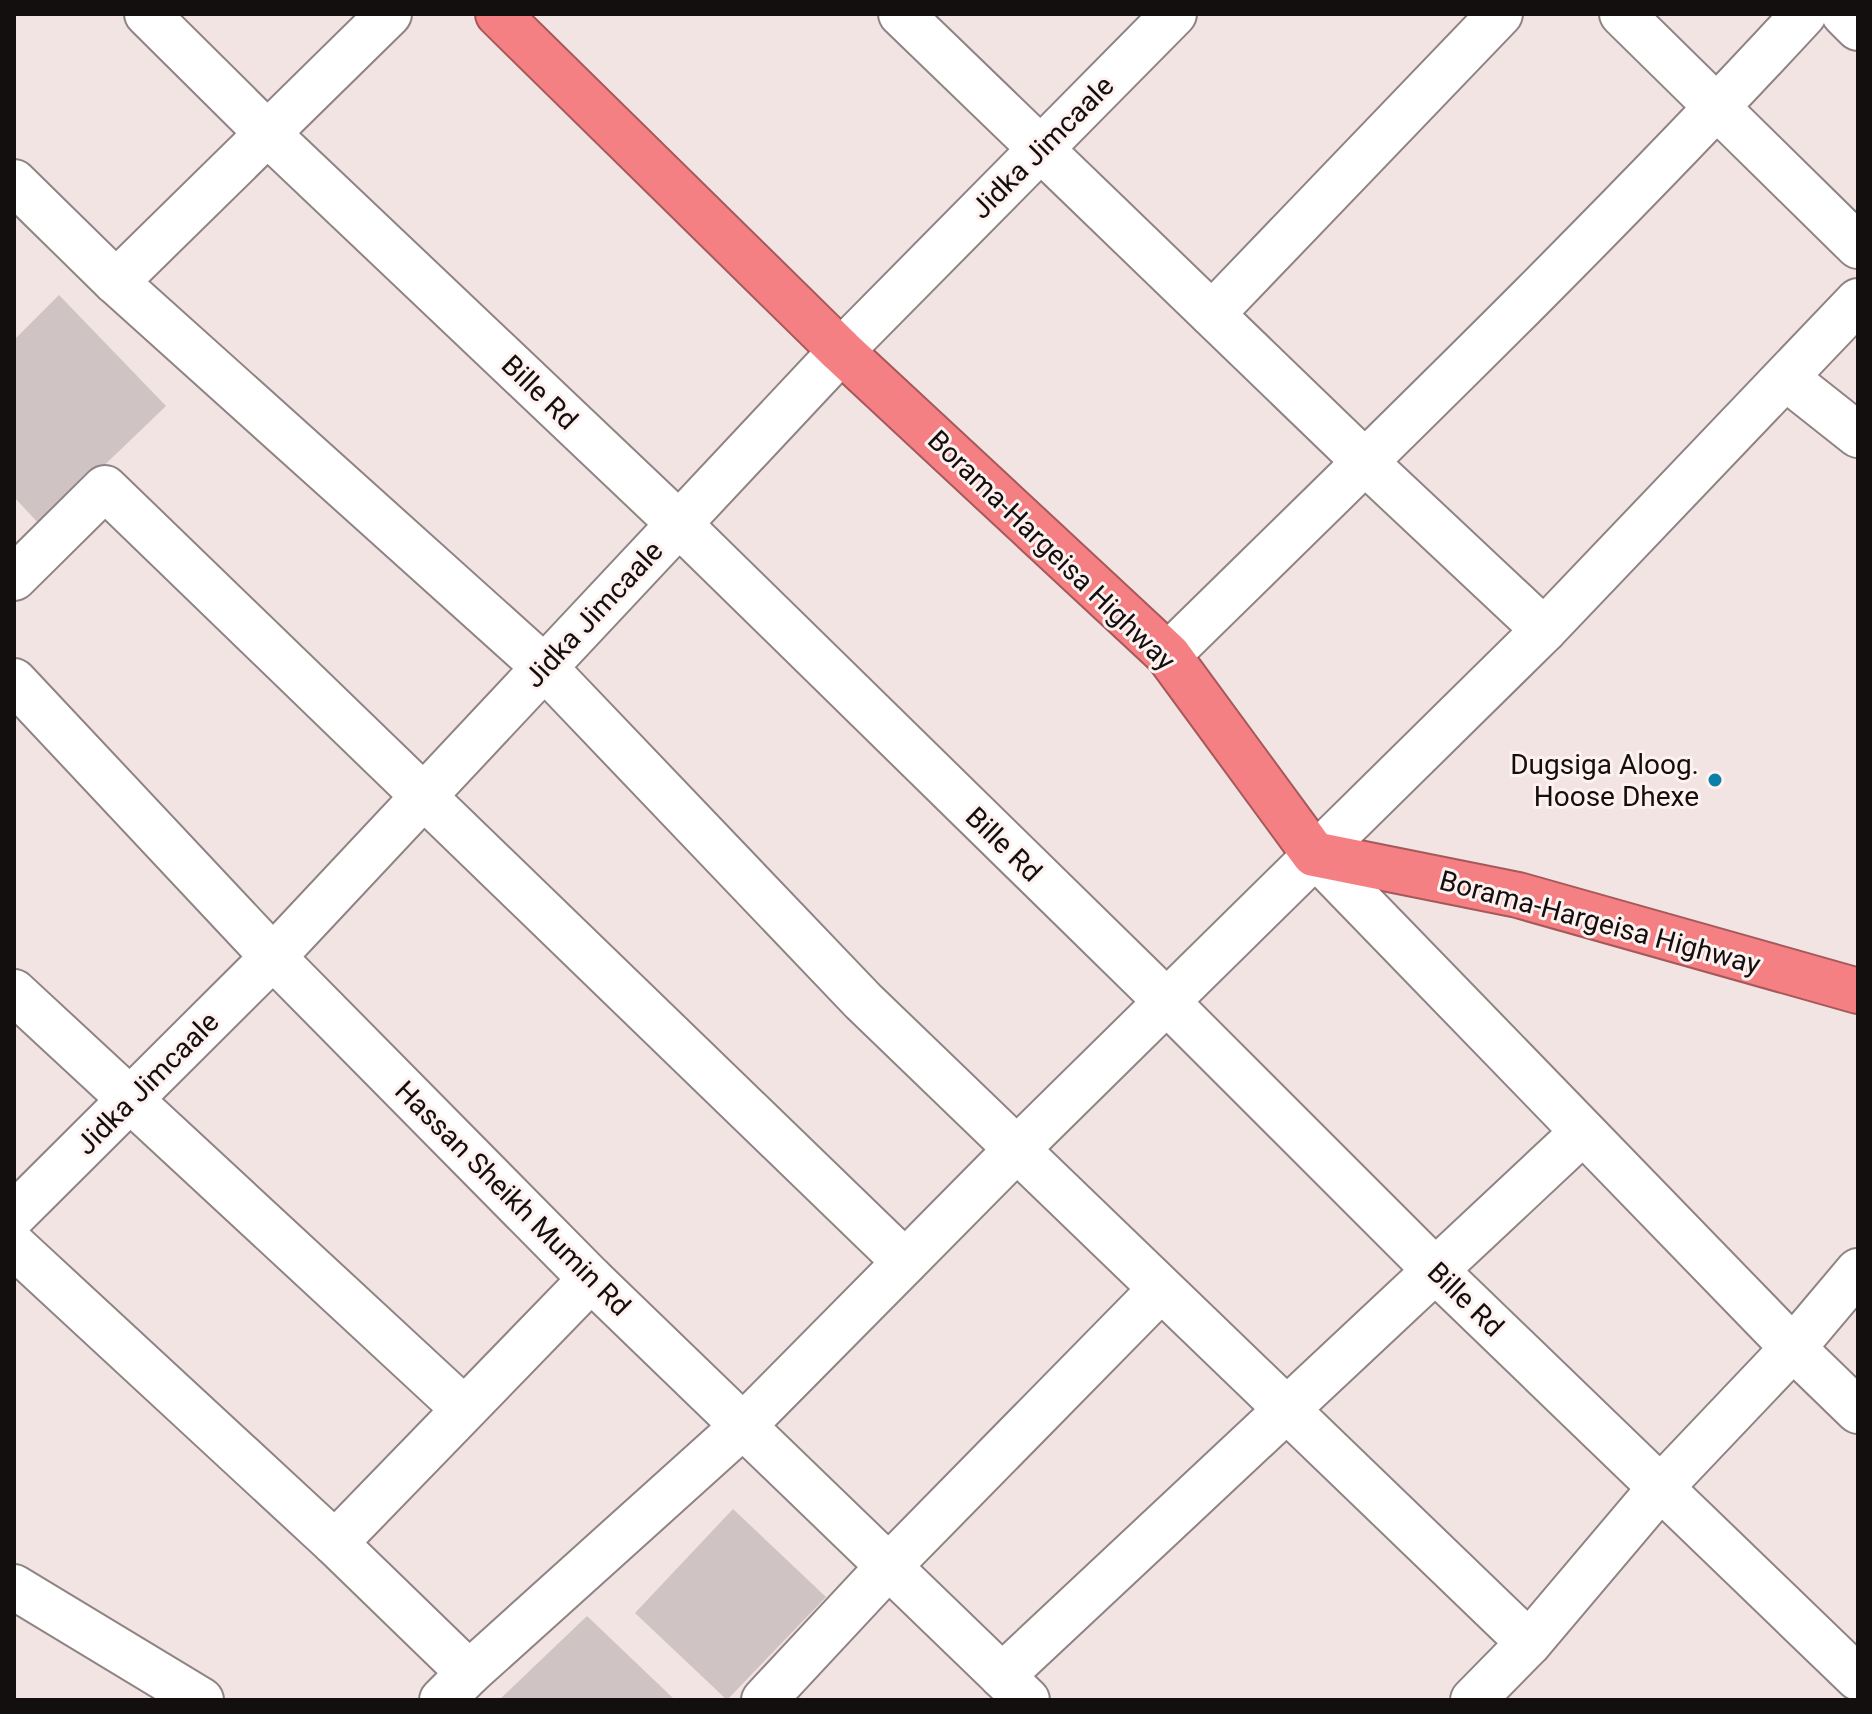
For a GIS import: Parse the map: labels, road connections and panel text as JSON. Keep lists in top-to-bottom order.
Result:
{
  "streets": {
    "highway": ["Borama-Hargeisa Highway"],
    "street": ["Jidka Jimcaale", "Bille Rd", "Hassan Sheikh Mumin Rd"]
  },
  "crossings": [
    ["Jidka Jimcaale", "Bille Rd"],
    ["Jidka Jimcaale", "Borama-Hargeisa Highway"],
    ["Jidka Jimcaale", "Hassan Sheikh Mumin Rd"]
  ],
  "places": ["Dugsiga Aloog. Hoose Dhexe"]
}
